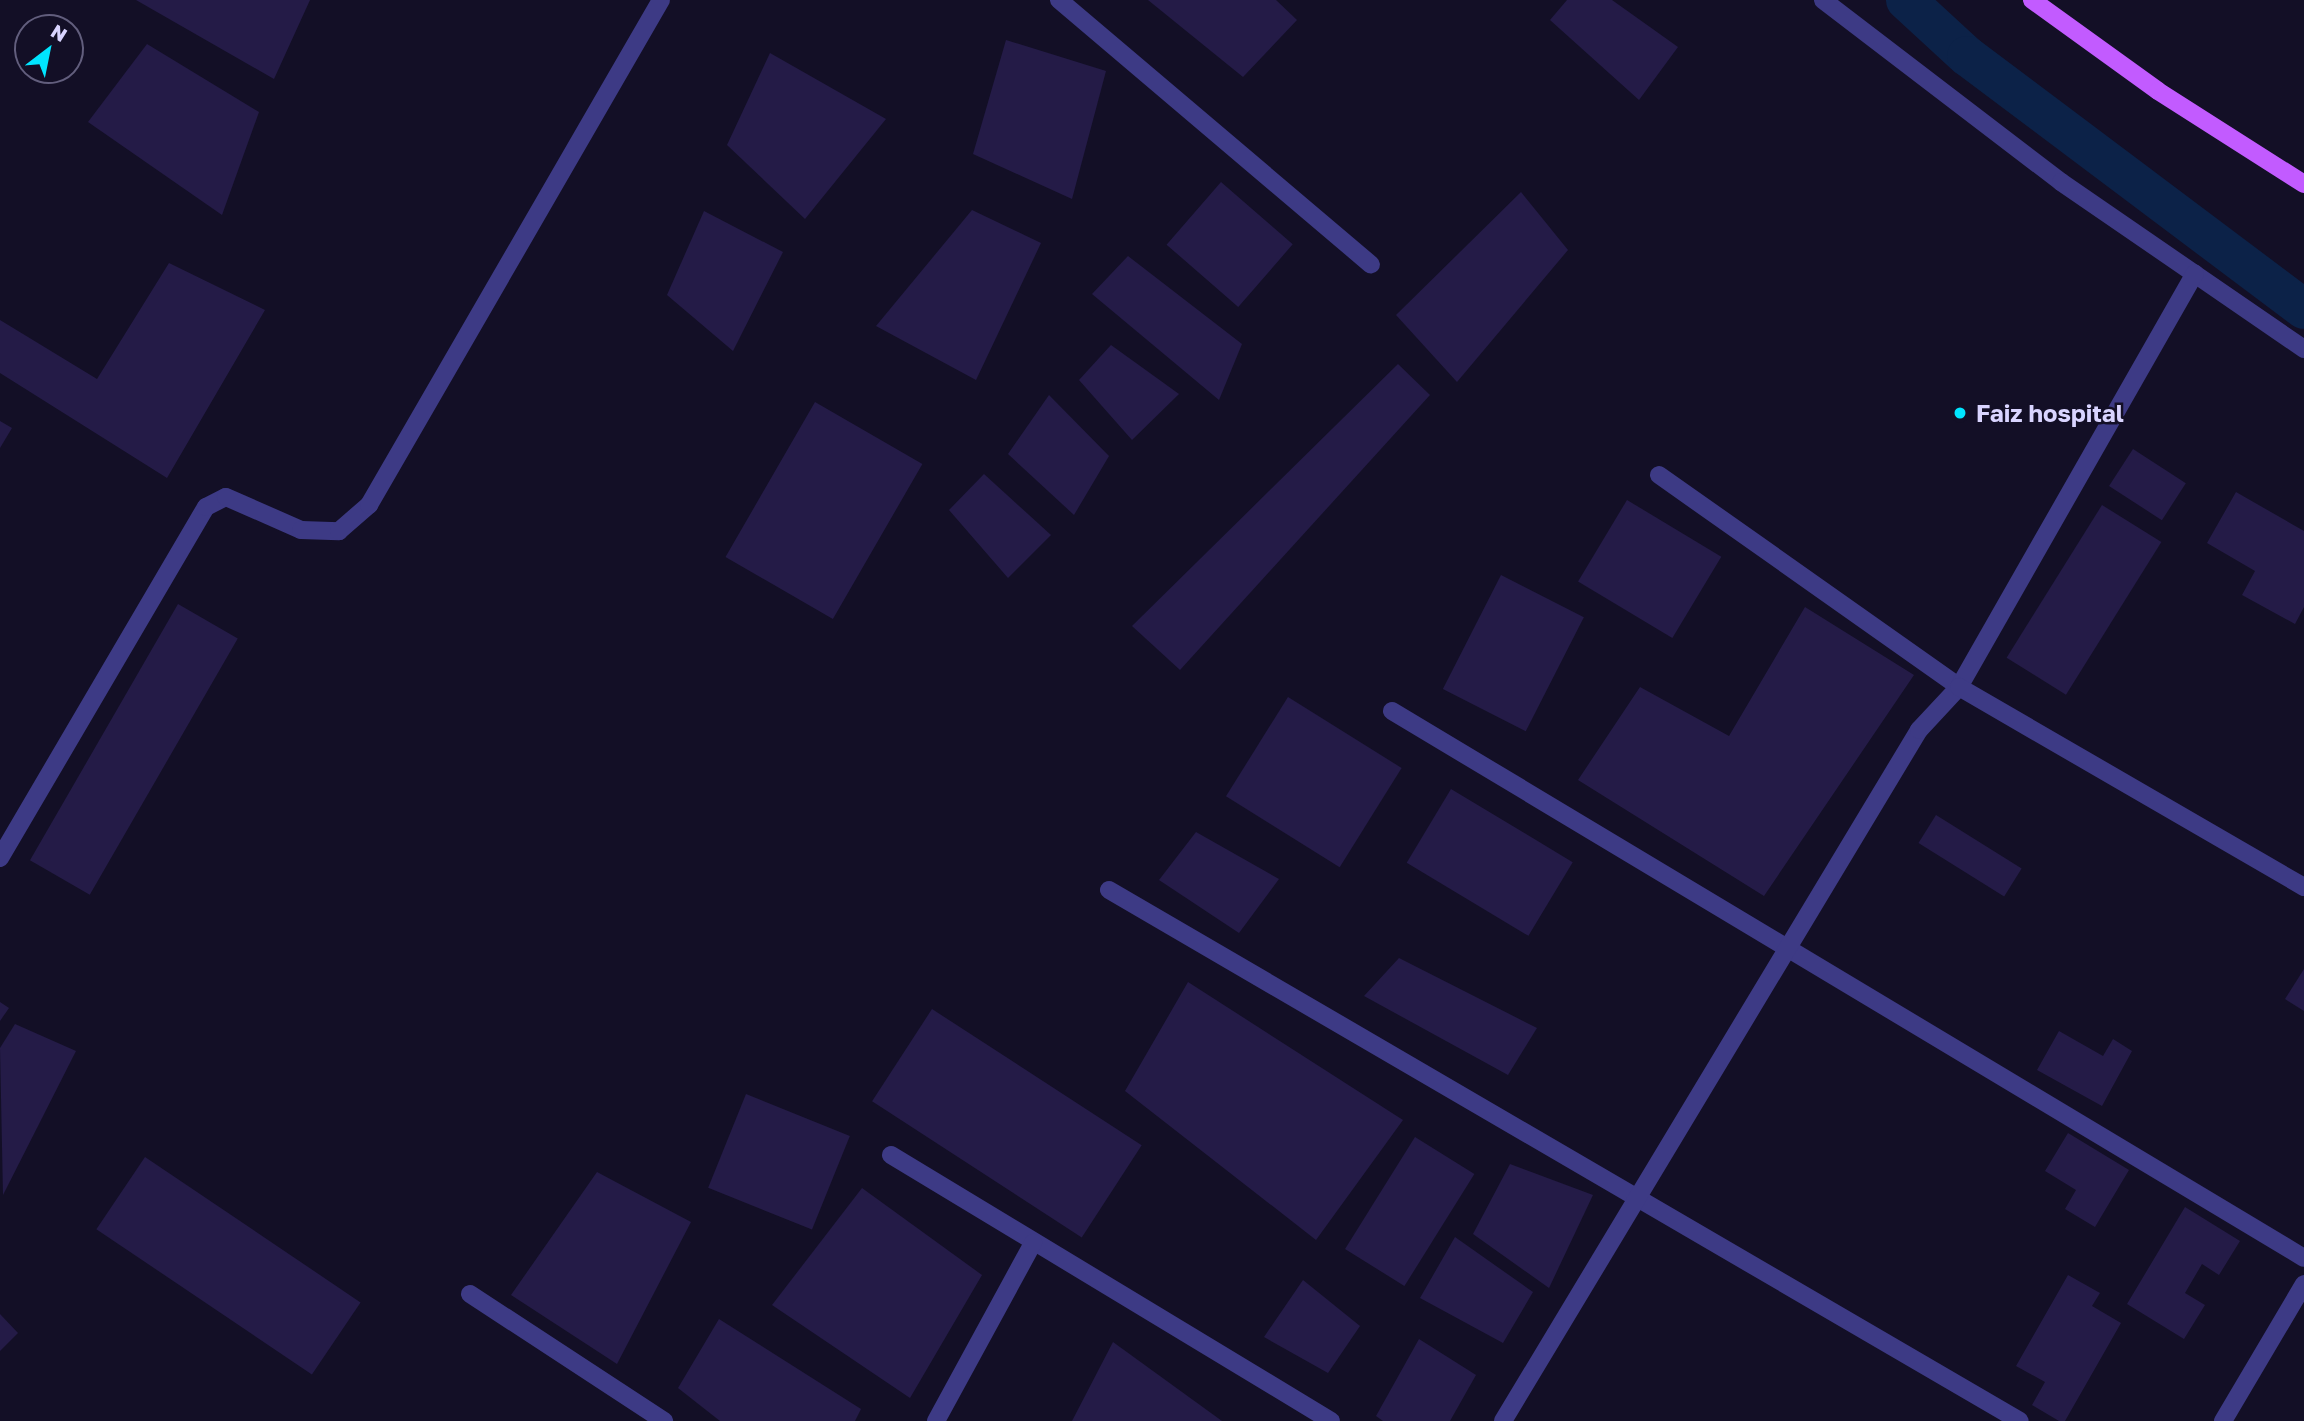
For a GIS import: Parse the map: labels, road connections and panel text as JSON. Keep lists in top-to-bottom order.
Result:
{
  "places": ["Faiz hospital"],
  "north": "top right"
}
